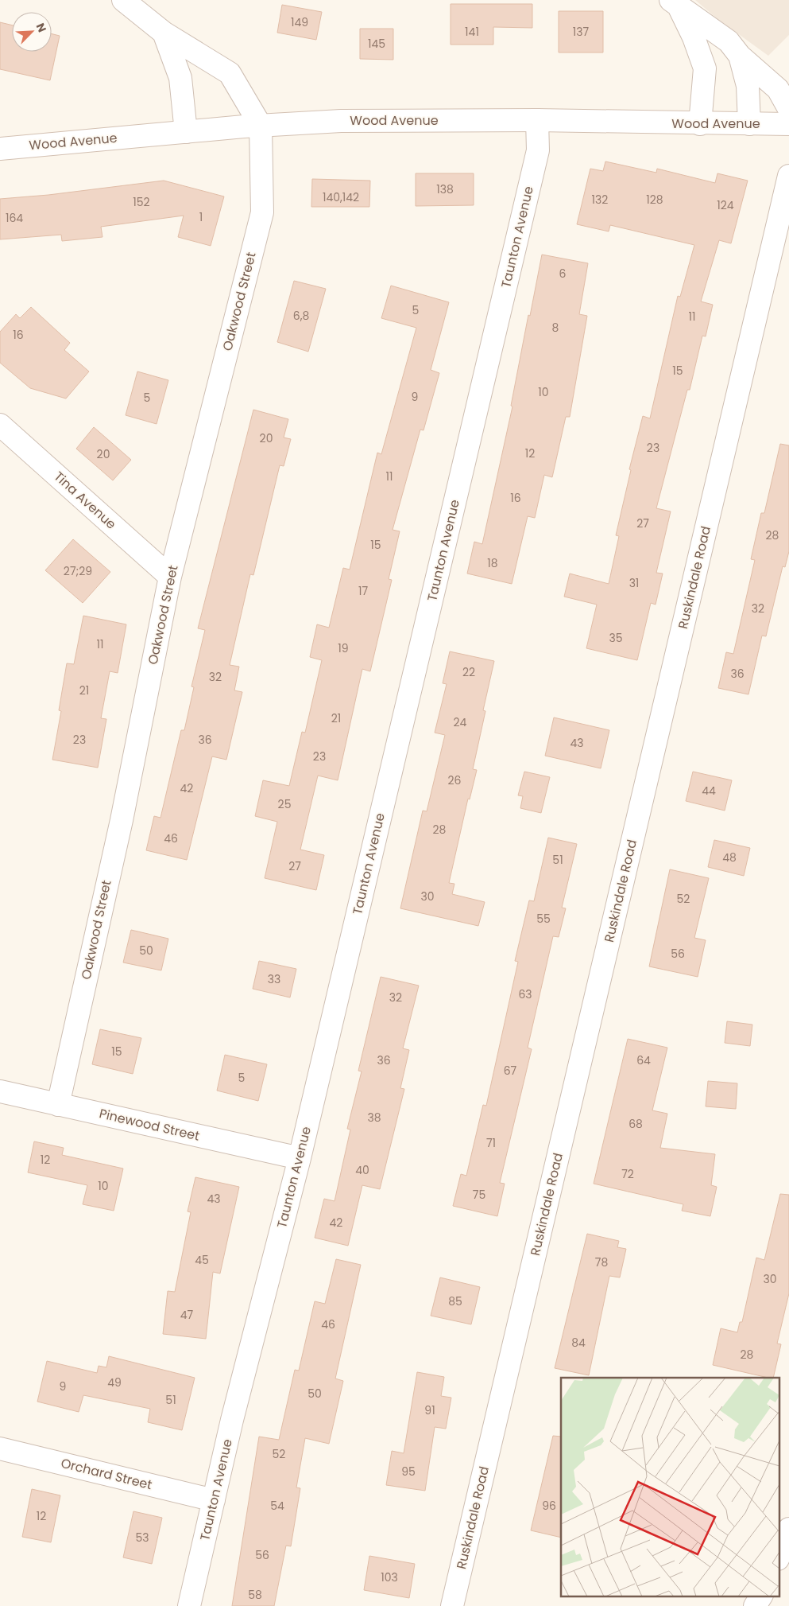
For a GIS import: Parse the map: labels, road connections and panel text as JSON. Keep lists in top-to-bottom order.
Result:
{
  "streets": {
    "street": [
      "Wood Avenue",
      "Taunton Avenue",
      "Oakwood Street",
      "Tina Avenue",
      "Ruskindale Road",
      "Pinewood Street",
      "Orchard Street"
    ]
  },
  "crossings": [
    ["Wood Avenue", "Taunton Avenue"],
    ["Wood Avenue", "Oakwood Street"],
    ["Taunton Avenue", "Pinewood Street"],
    ["Taunton Avenue", "Orchard Street"],
    ["Oakwood Street", "Tina Avenue"],
    ["Oakwood Street", "Pinewood Street"]
  ],
  "house_numbers": [
    "149",
    "141",
    "137",
    "145",
    "138",
    "140,142",
    "132",
    "128",
    "152",
    "124",
    "1",
    "164",
    "6",
    "5",
    "6,8",
    "11",
    "8",
    "16",
    "15",
    "10",
    "9",
    "5",
    "20",
    "23",
    "12",
    "20",
    "11",
    "16",
    "27",
    "28",
    "15",
    "18",
    "27;29",
    "31",
    "17",
    "32",
    "35",
    "11",
    "19",
    "22",
    "36",
    "32",
    "21",
    "21",
    "24",
    "23",
    "36",
    "43",
    "23",
    "26",
    "42",
    "44",
    "25",
    "28",
    "46",
    "48",
    "51",
    "27",
    "30",
    "52",
    "55",
    "50",
    "56",
    "33",
    "63",
    "32",
    "15",
    "36",
    "64",
    "67",
    "5",
    "38",
    "68",
    "71",
    "12",
    "40",
    "72",
    "10",
    "75",
    "43",
    "42",
    "45",
    "78",
    "30",
    "85",
    "47",
    "46",
    "84",
    "28",
    "49",
    "9",
    "50",
    "51",
    "91",
    "52",
    "95",
    "54",
    "96",
    "12",
    "53",
    "56",
    "103",
    "58"
  ],
  "north": "top right"
}
